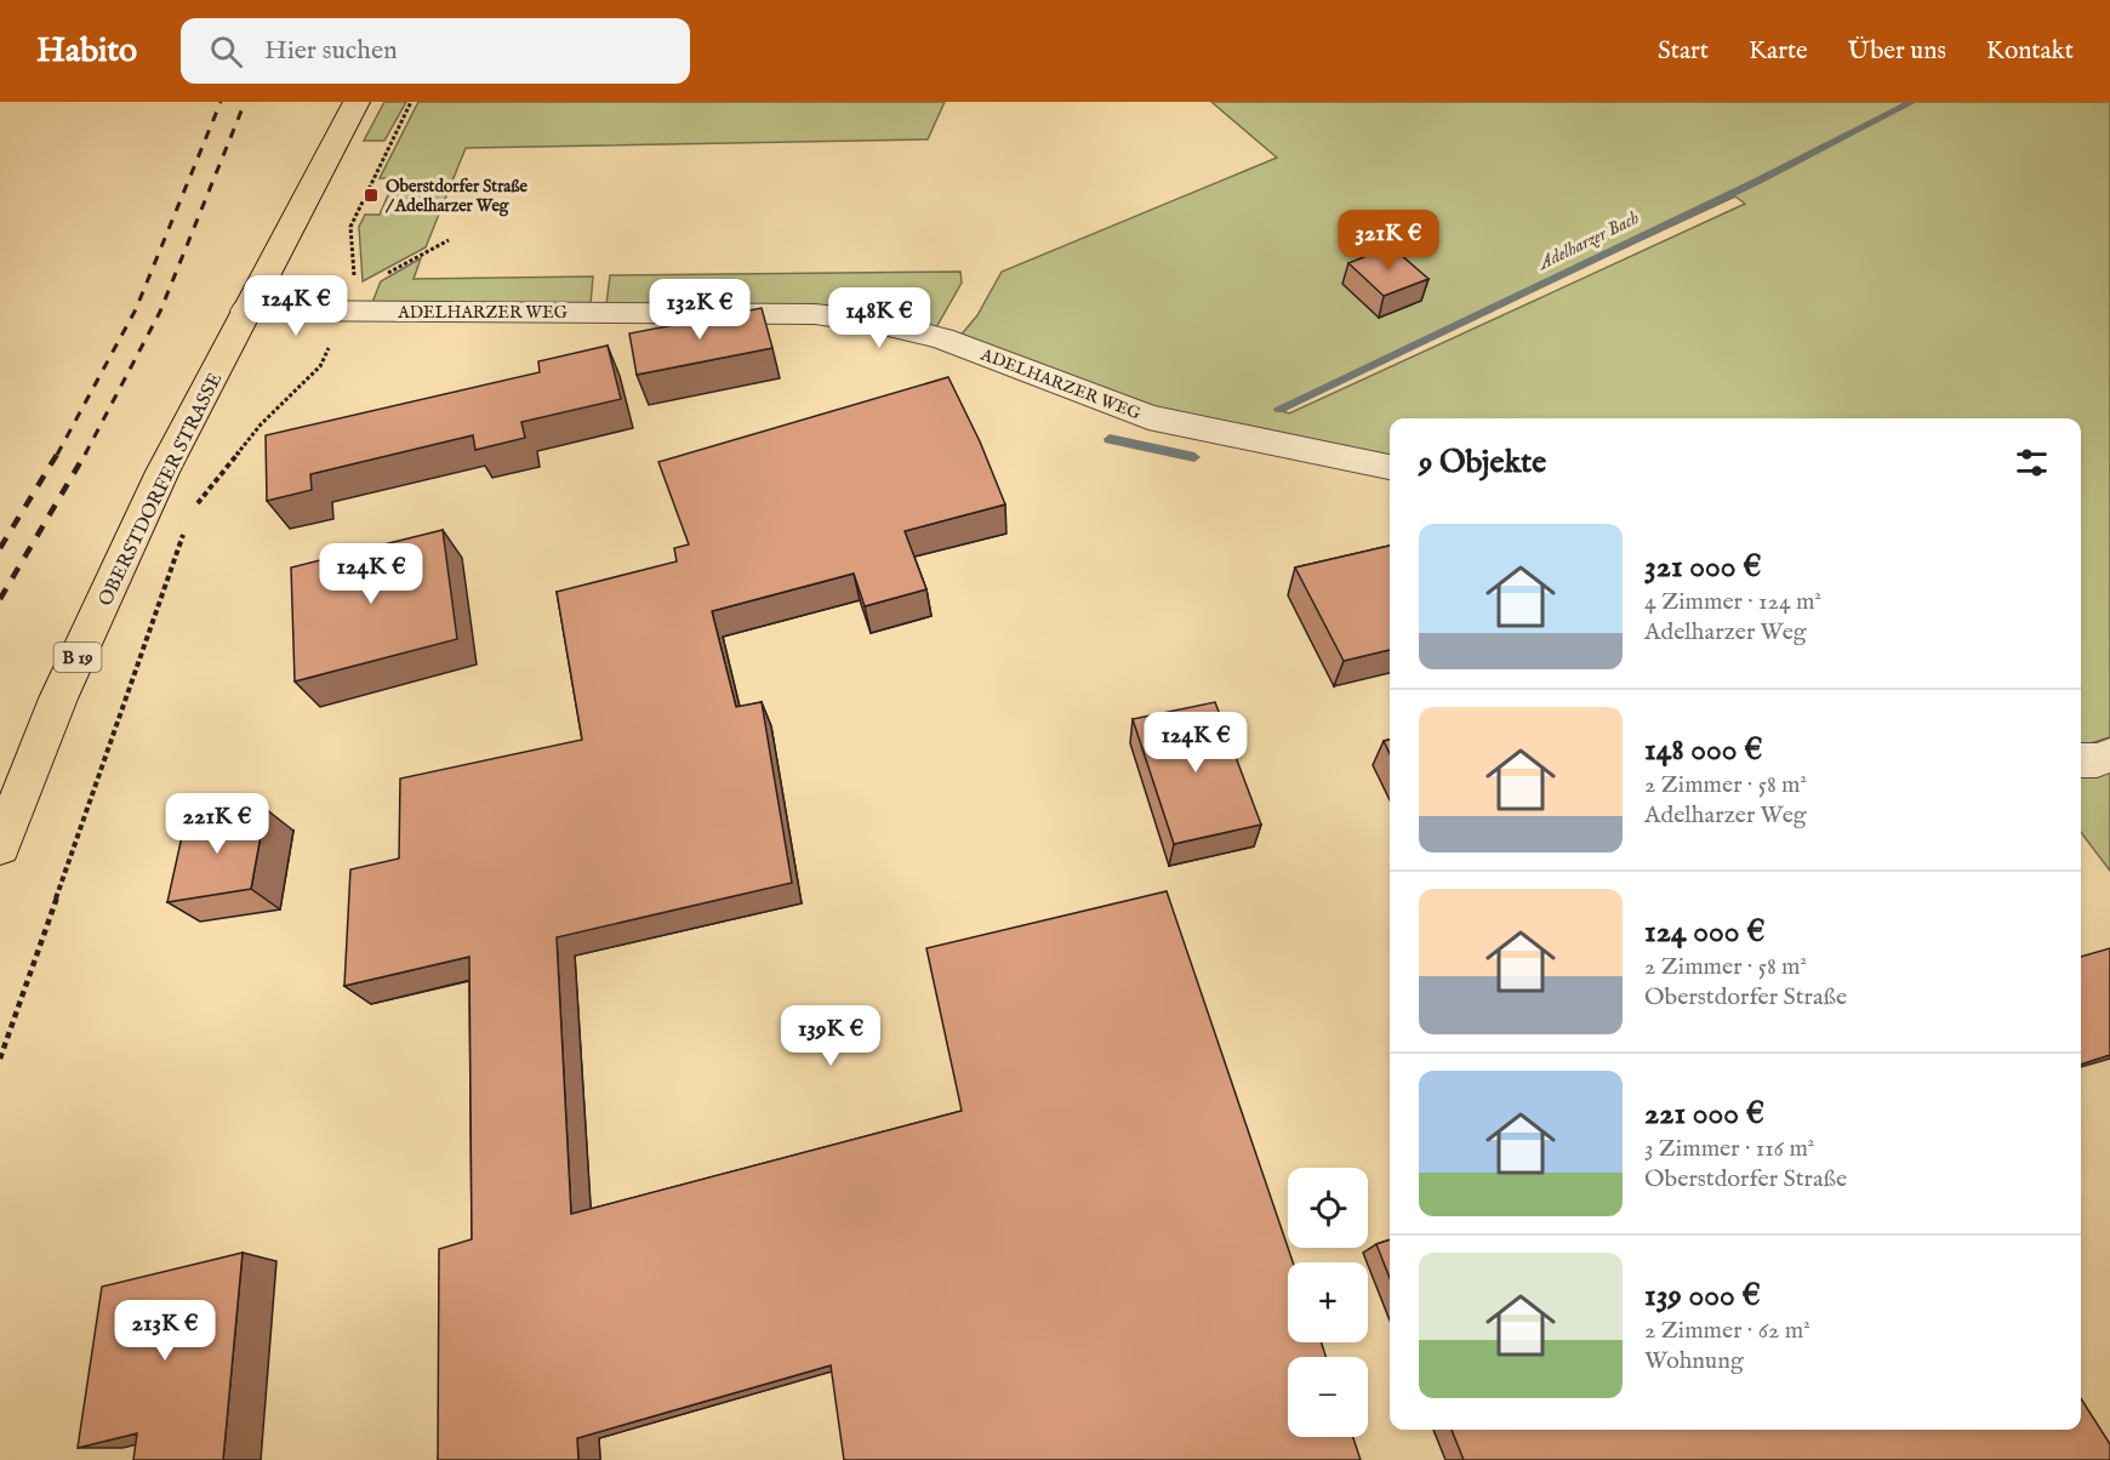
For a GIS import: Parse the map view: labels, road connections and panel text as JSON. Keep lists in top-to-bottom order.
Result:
{
  "streets": {
    "main road": ["OBERSTDORFER STRASSE", "B 19"],
    "street": ["ADELHARZER WEG"]
  },
  "crossings": [
    ["ADELHARZER WEG", "OBERSTDORFER STRASSE"]
  ],
  "water": ["Adelharzer Bach"],
  "places": {
    "transit": ["Oberstdorfer Straße / Adelharzer Weg"]
  },
  "page": {
    "header": "Habito",
    "search": "Hier suchen",
    "nav": [
      "Start",
      "Karte",
      "Über uns",
      "Kontakt"
    ],
    "price": [
      "321K €",
      "124K €",
      "132K €",
      "148K €",
      "124K €",
      "124K €",
      "221K €",
      "139K €",
      "213K €"
    ],
    "heading": "9 Objekte",
    "list": [
      {
        "name": "321 000 €",
        "note": "4 Zimmer · 124 m² · Adelharzer Weg"
      },
      {
        "name": "148 000 €",
        "note": "2 Zimmer · 58 m² · Adelharzer Weg"
      },
      {
        "name": "124 000 €",
        "note": "2 Zimmer · 58 m² · Oberstdorfer Straße"
      },
      {
        "name": "221 000 €",
        "note": "3 Zimmer · 116 m² · Oberstdorfer Straße"
      },
      {
        "name": "139 000 €",
        "note": "2 Zimmer · 62 m² · Wohnung"
      }
    ],
    "map_buttons": ["+", "−"]
  }
}
